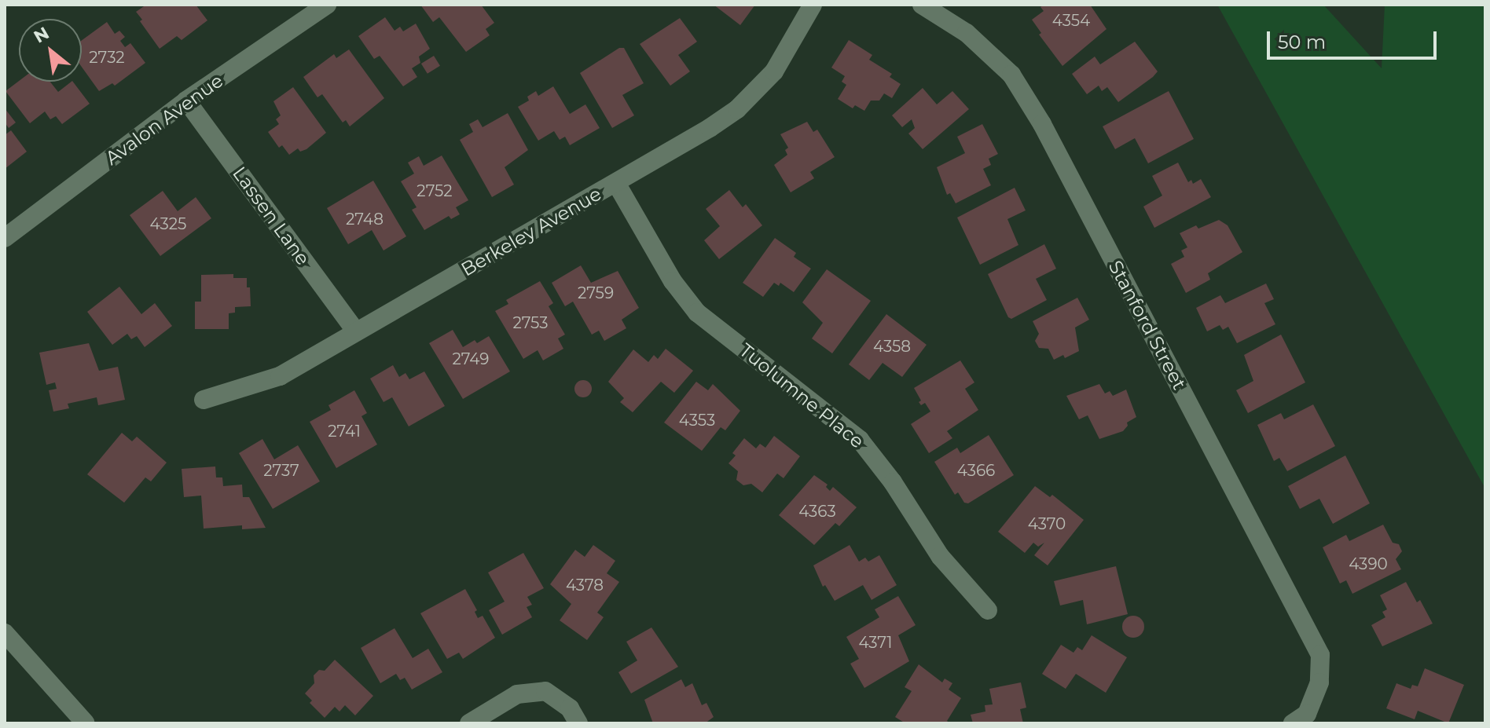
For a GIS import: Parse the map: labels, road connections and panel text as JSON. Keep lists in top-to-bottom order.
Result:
{
  "streets": {
    "street": [
      "Avalon Avenue",
      "Lassen Lane",
      "Berkeley Avenue",
      "Stanford Street",
      "Tuolumne Place"
    ]
  },
  "crossings": [
    ["Avalon Avenue", "Lassen Lane"],
    ["Lassen Lane", "Berkeley Avenue"],
    ["Berkeley Avenue", "Tuolumne Place"]
  ],
  "house_numbers": [
    "4354",
    "2732",
    "2752",
    "2748",
    "4325",
    "2759",
    "2753",
    "4358",
    "2749",
    "4353",
    "2741",
    "2737",
    "4366",
    "4363",
    "4370",
    "4390",
    "4378",
    "4371"
  ],
  "scale_bar": "50 m",
  "north": "top left"
}
